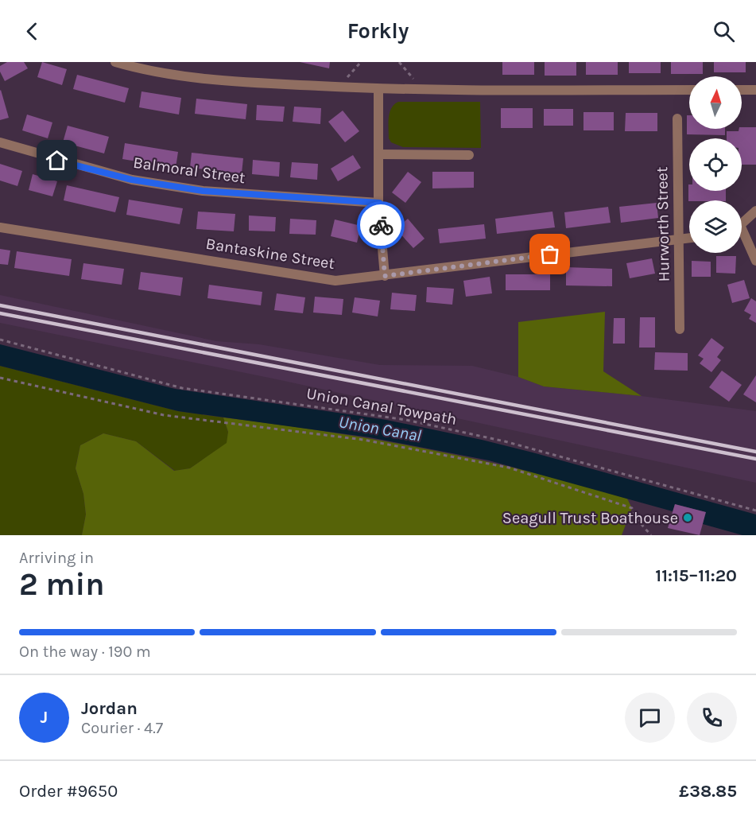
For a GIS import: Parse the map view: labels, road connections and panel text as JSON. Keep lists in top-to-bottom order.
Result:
{
  "streets": {
    "street": ["Balmoral Street", "Hurworth Street", "Bantaskine Street"],
    "path": ["Union Canal Towpath"]
  },
  "crossings": [
    ["Hurworth Street", "Bantaskine Street"]
  ],
  "water": ["Union Canal"],
  "places": ["Seagull Trust Boathouse"],
  "north": "top",
  "page": {
    "header": "Forkly",
    "heading": ["2 min", "Arriving in", "11:15–11:20"],
    "panel": [
      "Jordan",
      "Courier · 4.7",
      "Order #9650",
      "£38.85"
    ],
    "bar": "On the way · 190 m",
    "round": "J"
  }
}
